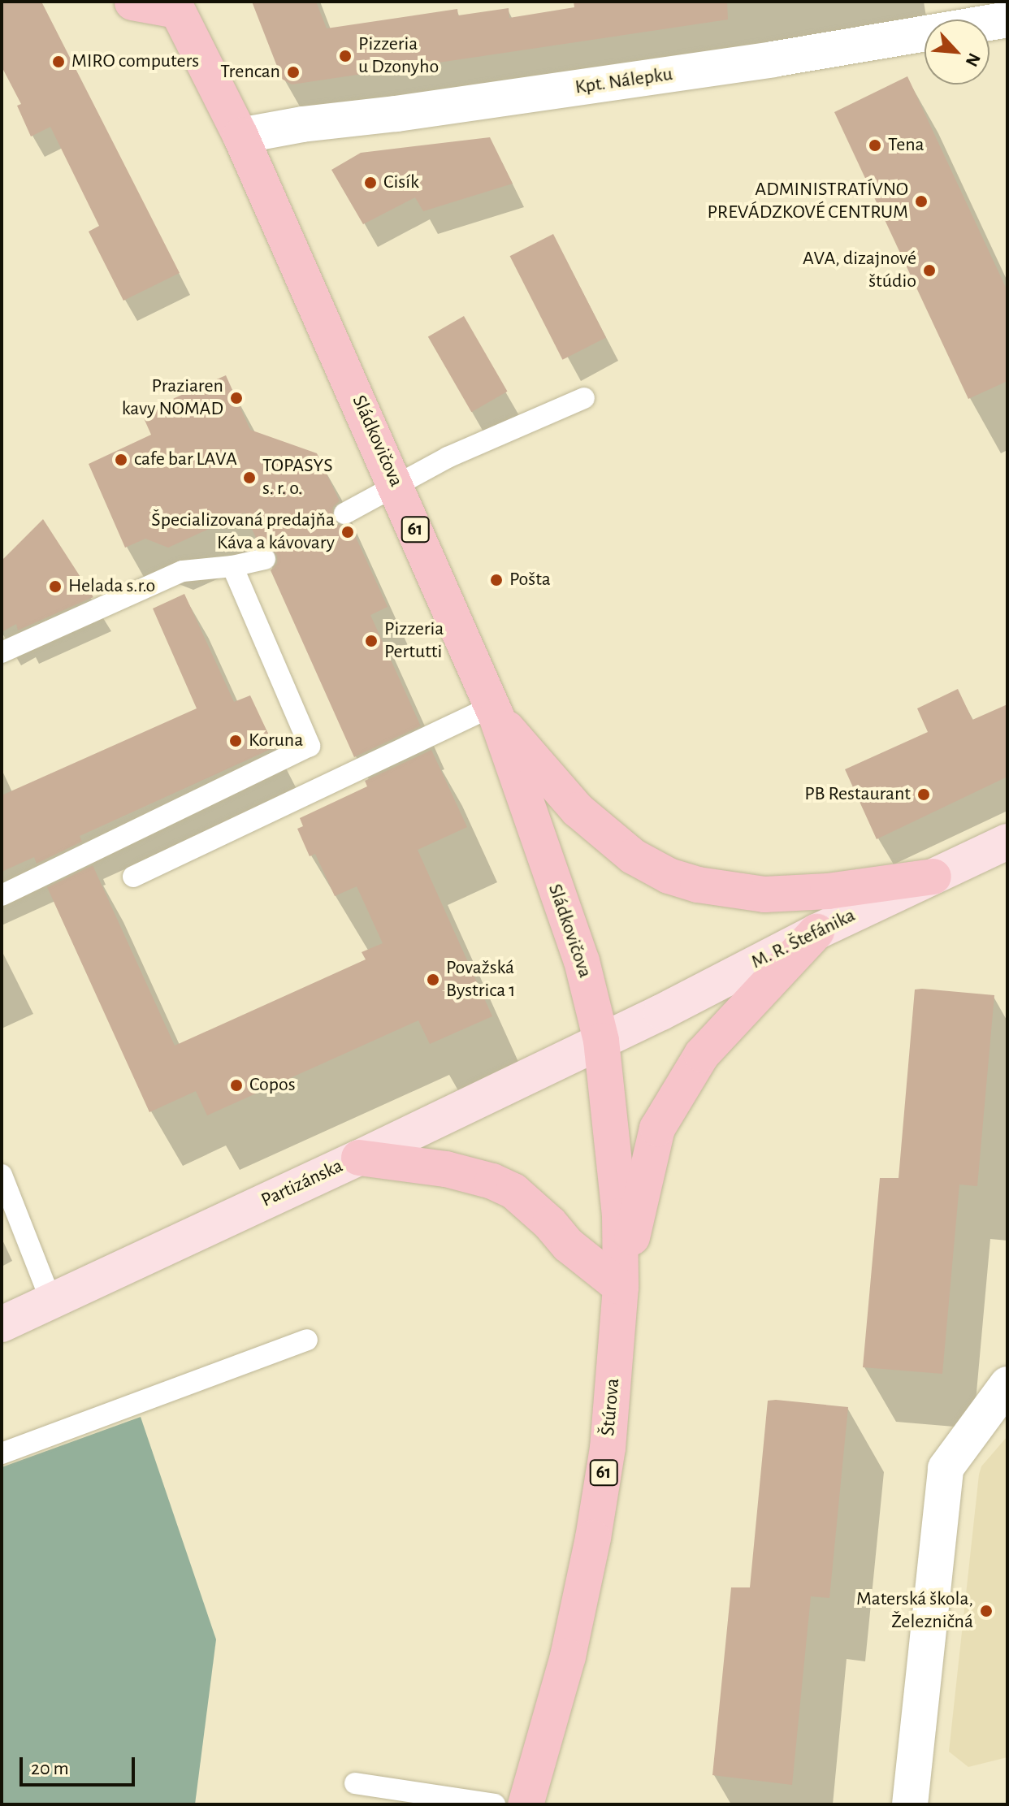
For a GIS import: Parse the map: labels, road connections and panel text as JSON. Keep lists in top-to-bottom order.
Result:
{
  "streets": {
    "main road": [
      "Sládkovičova",
      "61",
      "M. R. Štefánika",
      "Partizánska",
      "Štúrova"
    ],
    "street": ["Kpt. Nálepku"]
  },
  "crossings": [
    ["Kpt. Nálepku", "Sládkovičova"],
    ["Sládkovičova", "M. R. Štefánika"],
    ["Sládkovičova", "Partizánska"],
    ["Sládkovičova", "Štúrova"],
    ["M. R. Štefánika", "Partizánska"],
    ["M. R. Štefánika", "Štúrova"],
    ["Partizánska", "Štúrova"]
  ],
  "places": [
    "Pizzeria u Dzonyho",
    "MIRO computers",
    "Trencan",
    "Tena",
    "Cisík",
    "ADMINISTRATÍVNO PREVÁDZKOVÉ CENTRUM",
    "AVA, dizajnové štúdio",
    "Praziaren kavy NOMAD",
    "cafe bar LAVA",
    "TOPASYS s. r. o.",
    "Špecializovaná predajňa Káva a kávovary",
    "Pošta",
    "Helada s.r.o",
    "Pizzeria Pertutti",
    "Koruna",
    "PB Restaurant",
    "Považská Bystrica 1",
    "Copos",
    "Materská škola, Železničná"
  ],
  "scale_bar": "20 m",
  "north": "bottom right"
}
